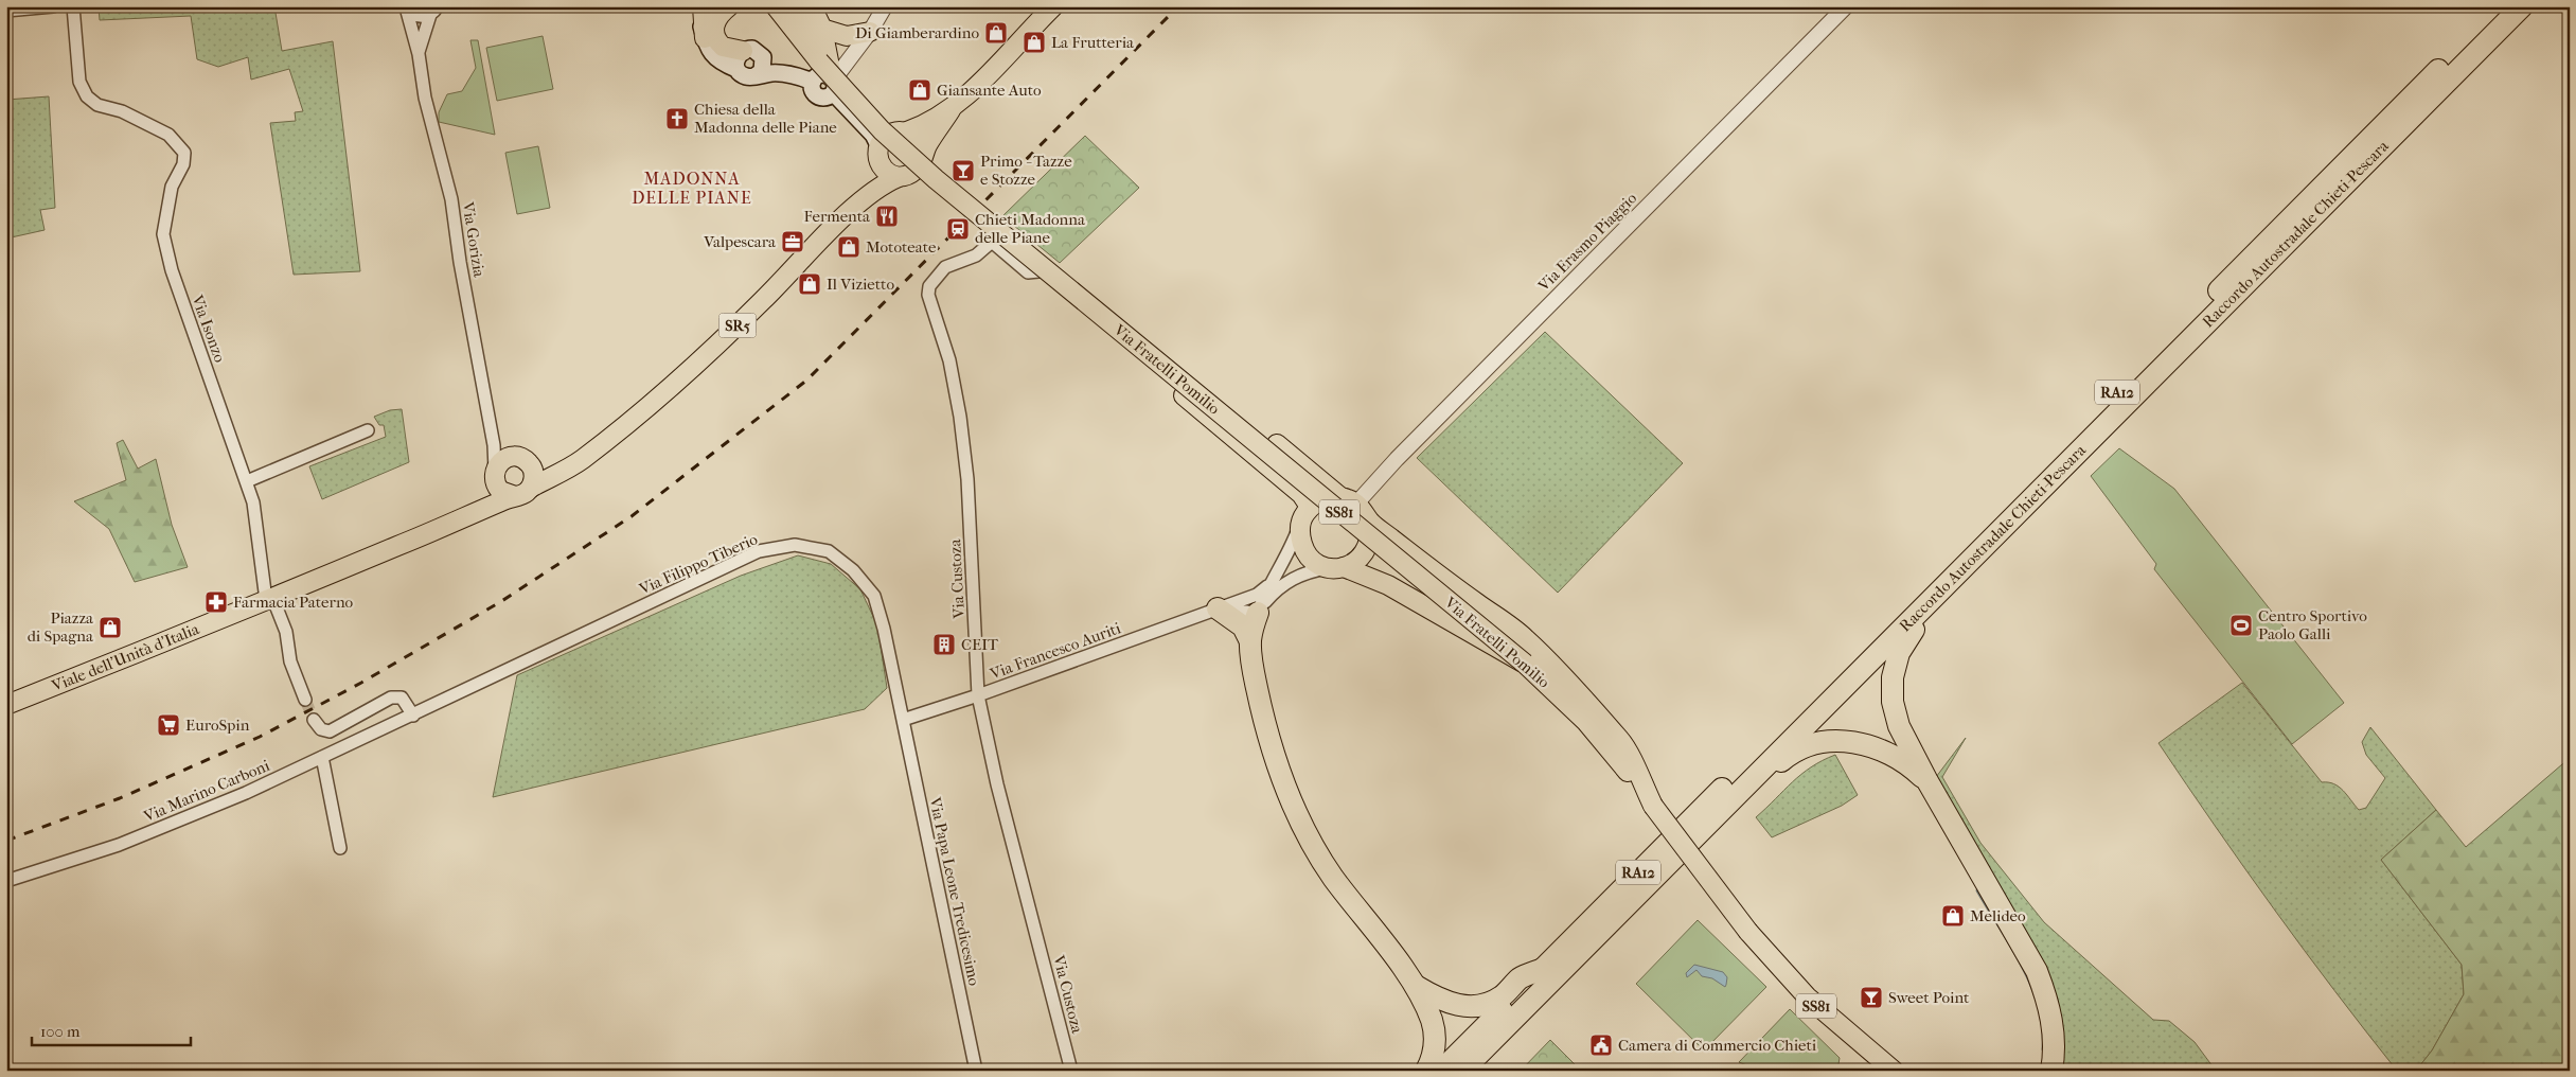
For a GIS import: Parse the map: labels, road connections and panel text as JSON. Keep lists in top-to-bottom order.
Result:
{
  "streets": {
    "highway": ["Raccordo Autostradale Chieti-Pescara", "RA12"],
    "main road": [
      "SR5",
      "Via Fratelli Pomilio",
      "SS81",
      "Viale dell'Unità d'Italia"
    ],
    "street": [
      "Via Gorizia",
      "Via Erasmo Piaggio",
      "Via Isonzo",
      "Via Filippo Tiberio",
      "Via Custoza",
      "Via Francesco Auriti",
      "Via Marino Carboni",
      "Via Papa Leone Tredicesimo"
    ]
  },
  "crossings": [
    ["Via Gorizia", "Viale dell'Unità d'Italia"],
    ["Via Erasmo Piaggio", "Via Fratelli Pomilio"],
    ["SR5", "Viale dell'Unità d'Italia"],
    ["Via Isonzo", "Viale dell'Unità d'Italia"],
    ["Via Fratelli Pomilio", "Via Custoza"],
    ["Via Filippo Tiberio", "Via Francesco Auriti"],
    ["Via Filippo Tiberio", "Via Marino Carboni"],
    ["Via Filippo Tiberio", "Via Papa Leone Tredicesimo"],
    ["Via Custoza", "Via Francesco Auriti"],
    ["Via Francesco Auriti", "Via Papa Leone Tredicesimo"]
  ],
  "districts": ["MADONNA DELLE PIANE"],
  "places": {
    "shop": [
      "Di Giamberardino",
      "La Frutteria",
      "Giansante Auto",
      "Mototeate",
      "Il Vizietto",
      "Piazza di Spagna",
      "Melideo"
    ],
    "church": ["Chiesa della Madonna delle Piane"],
    "bar": ["Primo - Tazze e Stozze", "Sweet Point"],
    "restaurant": ["Fermenta"],
    "station": ["Chieti Madonna delle Piane"],
    "office": ["Valpescara"],
    "pharmacy": ["Farmacia Paterno"],
    "sports": ["Centro Sportivo Paolo Galli"],
    "building": ["CEIT"],
    "supermarket": ["EuroSpin"],
    "public building": ["Camera di Commercio Chieti"]
  },
  "scale_bar": "100 m"
}
